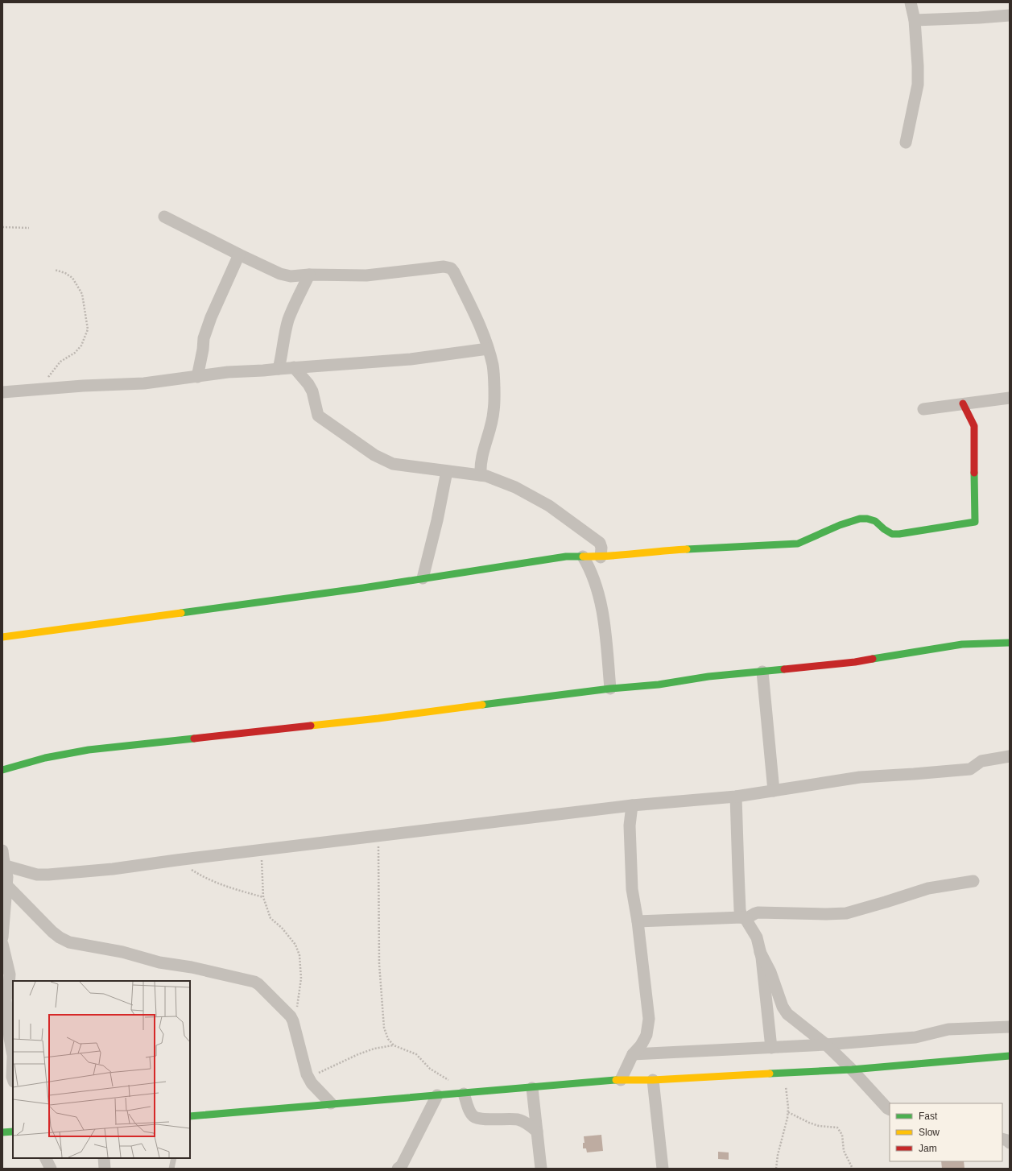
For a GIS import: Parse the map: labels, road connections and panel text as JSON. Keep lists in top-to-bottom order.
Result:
{
  "legend": ["Fast", "Slow", "Jam"]
}
